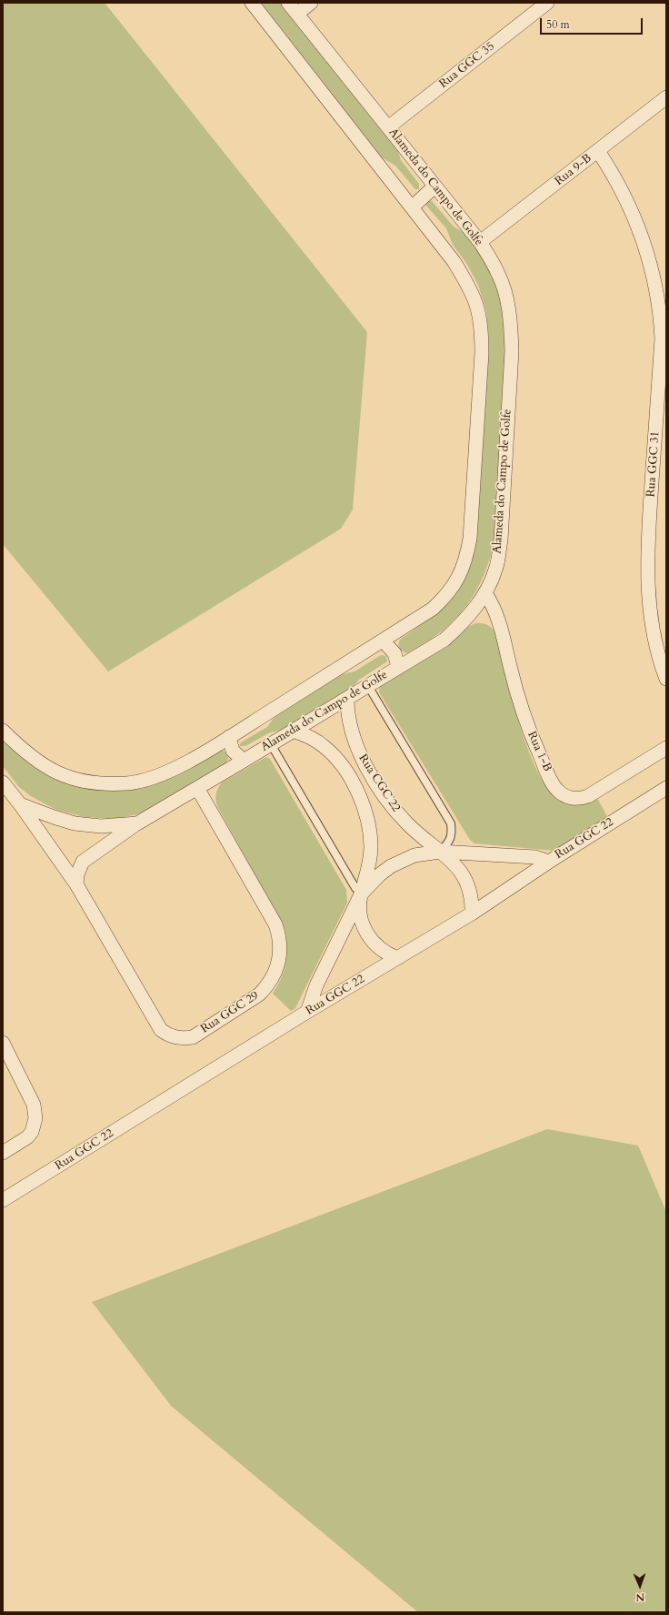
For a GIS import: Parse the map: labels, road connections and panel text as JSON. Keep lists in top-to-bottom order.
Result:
{
  "streets": {
    "street": [
      "Rua GGC 35",
      "Rua 9-B",
      "Alameda do Campo de Golfe",
      "Rua GGC 31",
      "Rua 1-B",
      "Rua CGC 22",
      "Rua GGC 22",
      "Rua GGC 29"
    ]
  },
  "crossings": [
    ["Rua GGC 35", "Alameda do Campo de Golfe"],
    ["Rua 9-B", "Alameda do Campo de Golfe"],
    ["Rua 9-B", "Rua GGC 31"],
    ["Alameda do Campo de Golfe", "Rua 1-B"],
    ["Alameda do Campo de Golfe", "Rua CGC 22"],
    ["Alameda do Campo de Golfe", "Rua GGC 29"],
    ["Rua CGC 22", "Rua GGC 22"]
  ],
  "scale_bar": "50 m",
  "north": "bottom"
}
